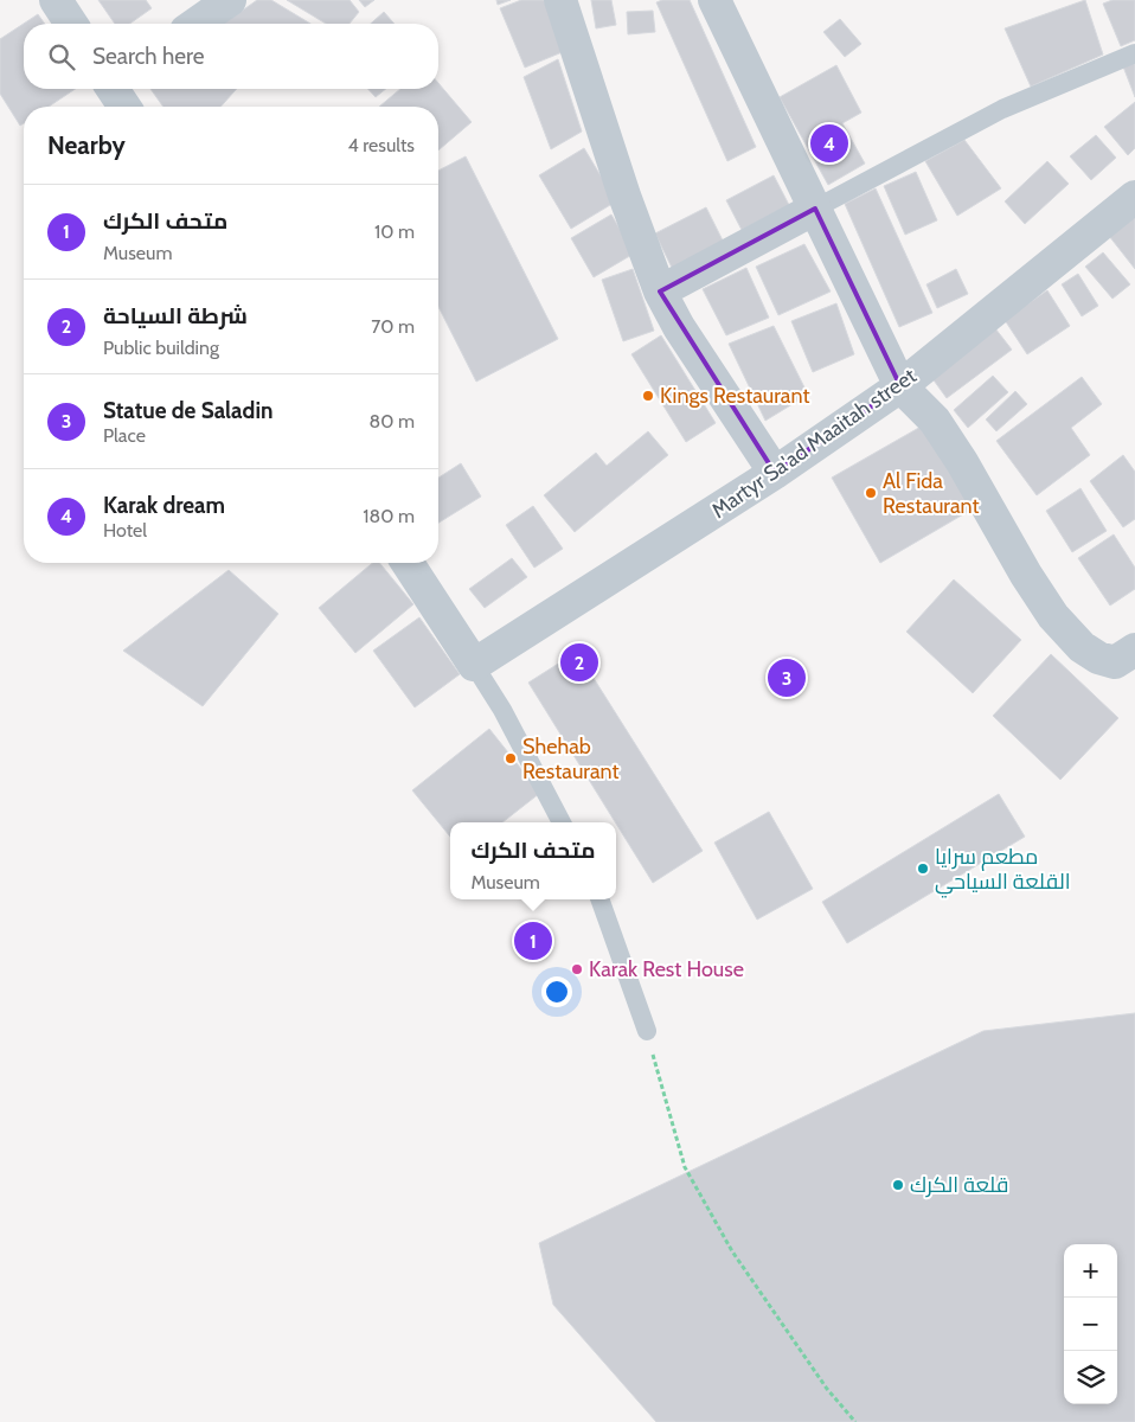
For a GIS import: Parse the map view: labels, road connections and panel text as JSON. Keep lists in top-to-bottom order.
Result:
{
  "streets": {
    "street": ["Martyr Sa'ad Maaitah street"]
  },
  "places": [
    "Kings Restaurant",
    "Al Fida Restaurant",
    "Shehab Restaurant",
    "مطعم سرايا القلعة السياحي",
    "Karak Rest House",
    "قلعة الكرك"
  ],
  "page": {
    "search": "Search here",
    "heading": ["Nearby", "4 results"],
    "pins": [
      "4",
      "2",
      "3",
      "1"
    ],
    "list": [
      {
        "mark": "1",
        "name": "متحف الكرك",
        "note": "Museum",
        "value": "10 m"
      },
      {
        "mark": "2",
        "name": "شرطة السياحة",
        "note": "Public building",
        "value": "70 m"
      },
      {
        "mark": "3",
        "name": "Statue de Saladin",
        "note": "Place",
        "value": "80 m"
      },
      {
        "mark": "4",
        "name": "Karak dream",
        "note": "Hotel",
        "value": "180 m"
      }
    ],
    "popup": ["متحف الكرك", "Museum"],
    "map_buttons": ["+", "−"]
  }
}
